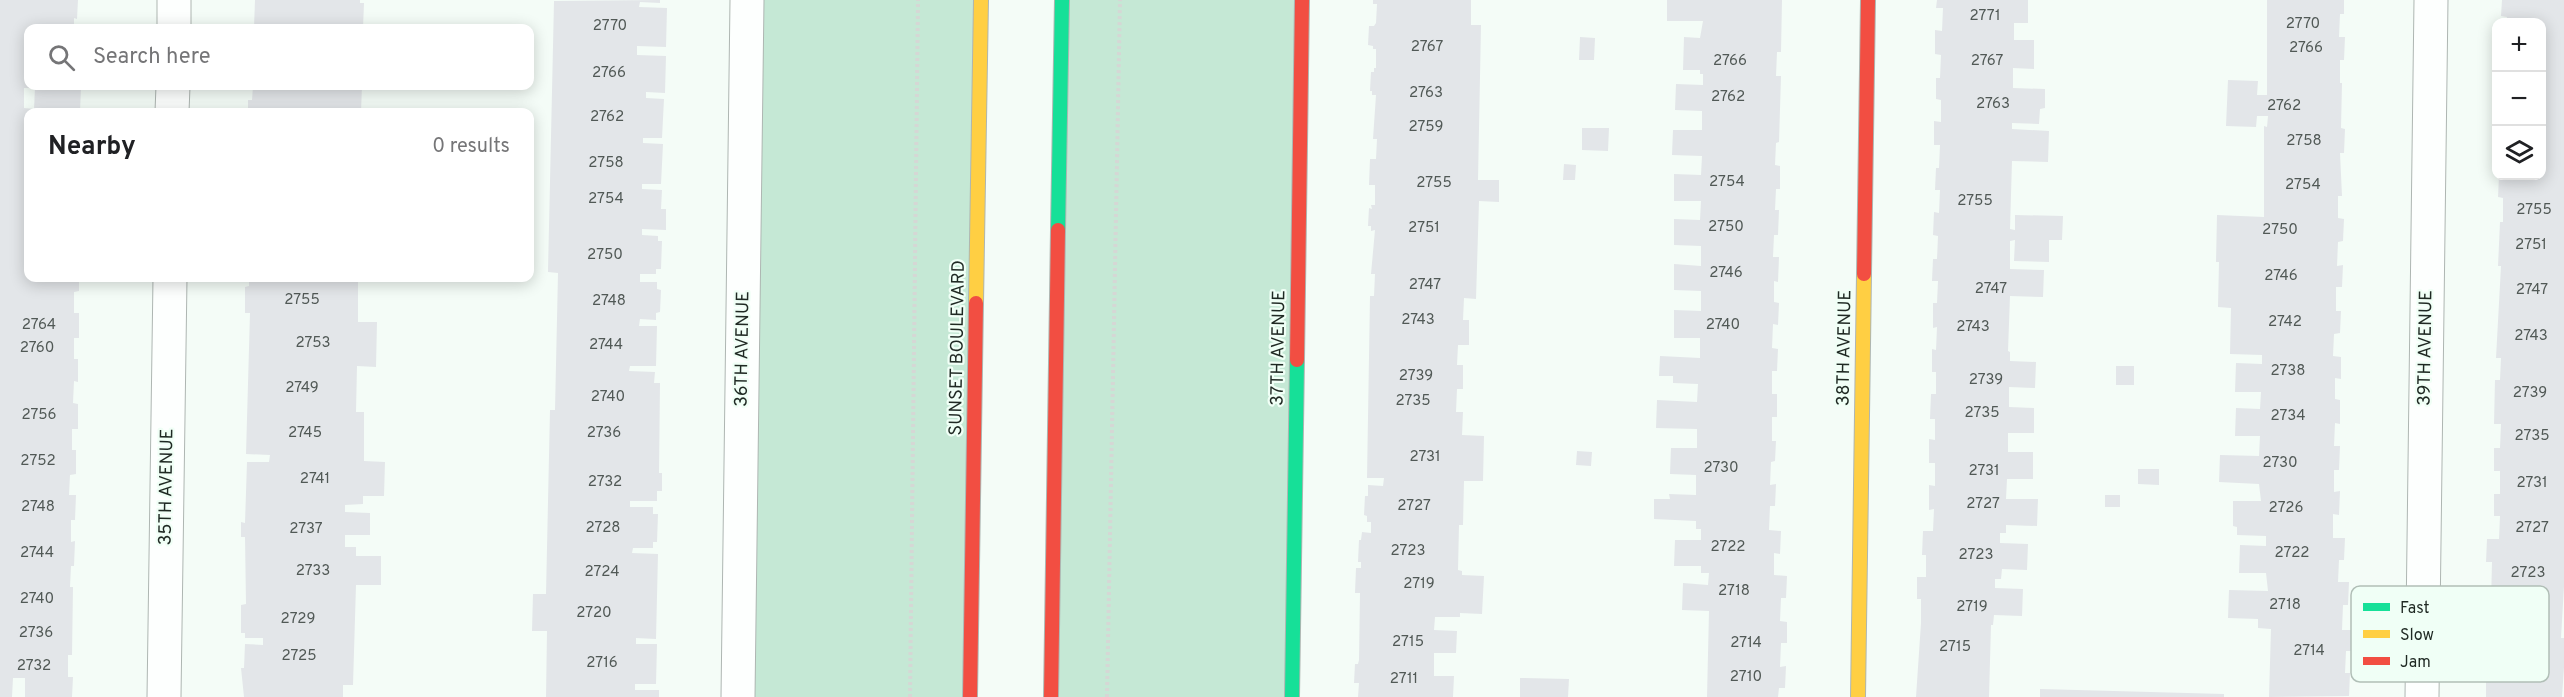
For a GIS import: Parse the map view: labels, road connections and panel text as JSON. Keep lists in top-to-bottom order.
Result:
{
  "streets": {
    "main road": ["SUNSET BOULEVARD", "37TH AVENUE", "38TH AVENUE"],
    "street": ["39TH AVENUE", "36TH AVENUE", "35TH AVENUE"]
  },
  "house_numbers": [
    "2771",
    "2770",
    "2770",
    "2767",
    "2766",
    "2766",
    "2767",
    "2766",
    "2763",
    "2762",
    "2763",
    "2762",
    "2762",
    "2759",
    "2758",
    "2758",
    "2754",
    "2755",
    "2754",
    "2754",
    "2755",
    "2755",
    "2750",
    "2751",
    "2750",
    "2751",
    "2750",
    "2746",
    "2746",
    "2747",
    "2747",
    "2747",
    "2755",
    "2748",
    "2743",
    "2742",
    "2764",
    "2740",
    "2743",
    "2743",
    "2753",
    "2744",
    "2760",
    "2738",
    "2739",
    "2739",
    "2749",
    "2739",
    "2740",
    "2735",
    "2735",
    "2756",
    "2734",
    "2745",
    "2736",
    "2735",
    "2731",
    "2752",
    "2730",
    "2730",
    "2731",
    "2741",
    "2732",
    "2731",
    "2727",
    "2727",
    "2748",
    "2726",
    "2728",
    "2727",
    "2737",
    "2722",
    "2723",
    "2744",
    "2722",
    "2723",
    "2733",
    "2724",
    "2723",
    "2719",
    "2718",
    "2740",
    "2718",
    "2719",
    "2720",
    "2729",
    "2736",
    "2715",
    "2714",
    "2715",
    "2714",
    "2725",
    "2716",
    "2732",
    "2710",
    "2711"
  ],
  "legend": ["Fast", "Slow", "Jam"],
  "page": {
    "map_buttons": ["+", "−"],
    "search": "Search here",
    "heading": ["Nearby", "0 results"]
  }
}
